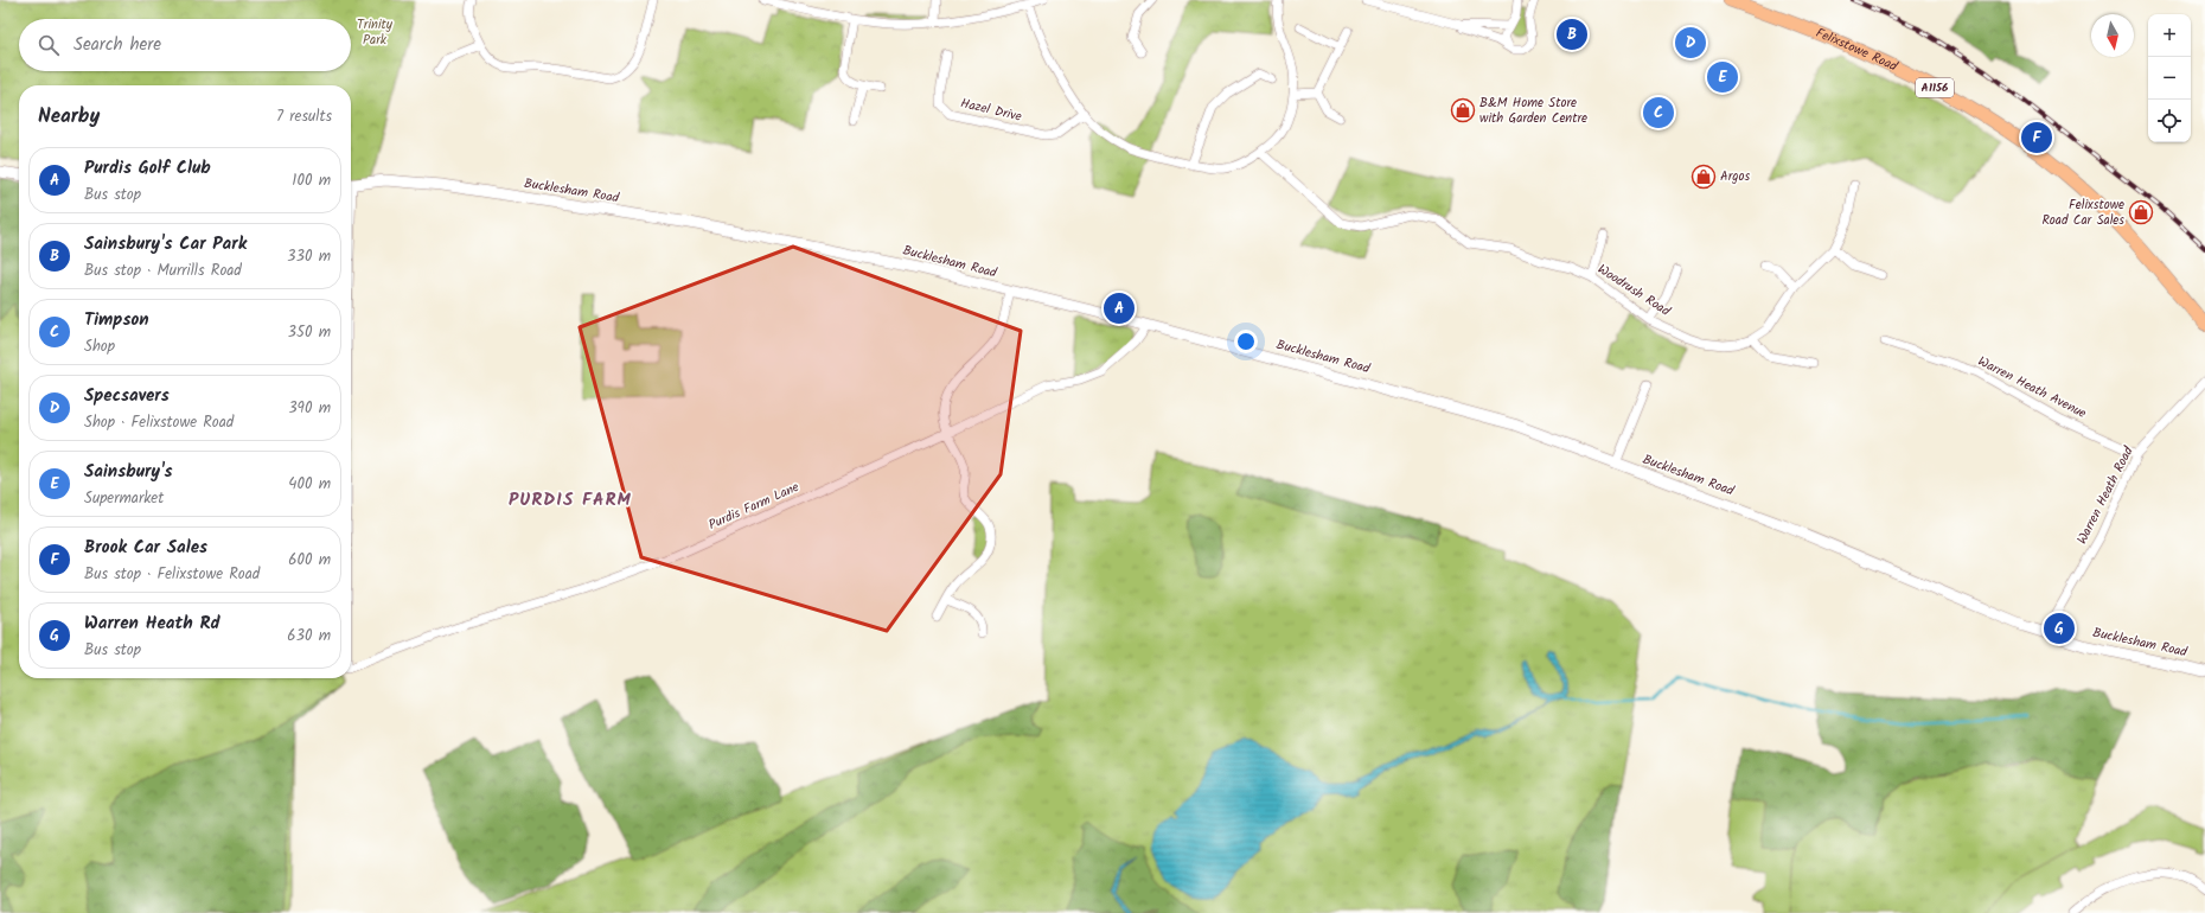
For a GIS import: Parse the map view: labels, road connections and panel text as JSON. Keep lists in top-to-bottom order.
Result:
{
  "streets": {
    "main road": ["Felixstowe Road", "A1156"],
    "street": [
      "Hazel Drive",
      "Bucklesham Road",
      "Woodrush Road",
      "Warren Heath Avenue",
      "Warren Heath Road",
      "Purdis Farm Lane"
    ]
  },
  "crossings": [
    ["Bucklesham Road", "Warren Heath Road"],
    ["Bucklesham Road", "Purdis Farm Lane"],
    ["Warren Heath Avenue", "Warren Heath Road"]
  ],
  "districts": ["PURDIS FARM"],
  "parks": ["Trinity Park"],
  "places": {
    "shop": ["B&M Home Store with Garden Centre", "Argos", "Felixstowe Road Car Sales"]
  },
  "north": "bottom",
  "page": {
    "map_buttons": ["+", "−"],
    "pins": [
      "B",
      "D",
      "E",
      "C",
      "F",
      "A",
      "G"
    ],
    "search": "Search here",
    "heading": ["Nearby", "7 results"],
    "list": [
      {
        "mark": "A",
        "name": "Purdis Golf Club",
        "note": "Bus stop",
        "value": "100 m"
      },
      {
        "mark": "B",
        "name": "Sainsbury's Car Park",
        "note": "Bus stop · Murrills Road",
        "value": "330 m"
      },
      {
        "mark": "C",
        "name": "Timpson",
        "note": "Shop",
        "value": "350 m"
      },
      {
        "mark": "D",
        "name": "Specsavers",
        "note": "Shop · Felixstowe Road",
        "value": "390 m"
      },
      {
        "mark": "E",
        "name": "Sainsbury's",
        "note": "Supermarket",
        "value": "400 m"
      },
      {
        "mark": "F",
        "name": "Brook Car Sales",
        "note": "Bus stop · Felixstowe Road",
        "value": "600 m"
      },
      {
        "mark": "G",
        "name": "Warren Heath Rd",
        "note": "Bus stop",
        "value": "630 m"
      }
    ]
  }
}
